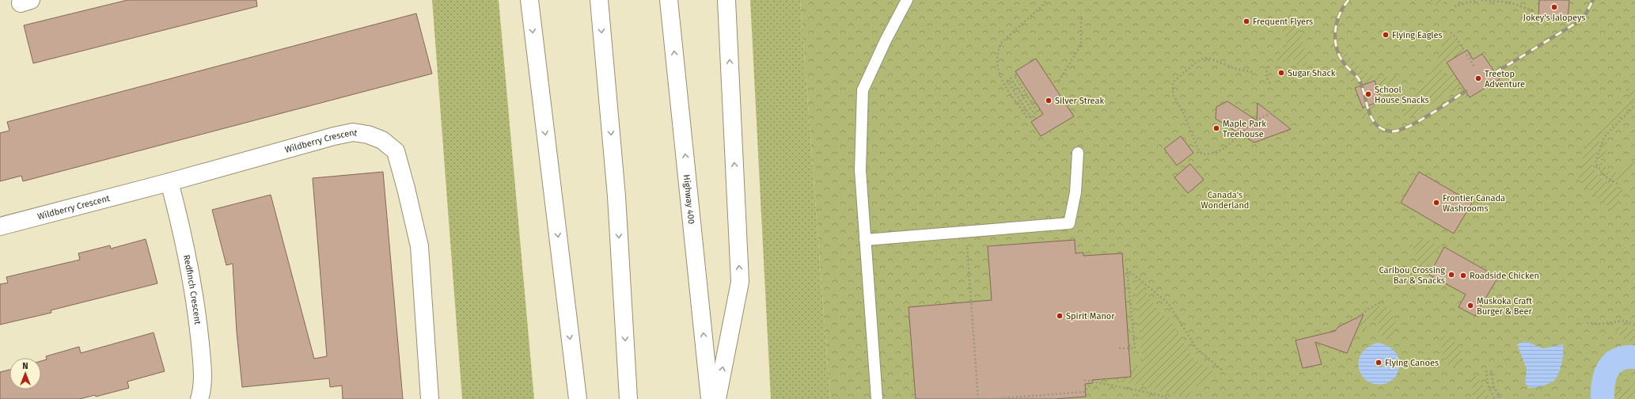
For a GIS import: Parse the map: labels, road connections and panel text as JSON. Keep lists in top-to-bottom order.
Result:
{
  "streets": {
    "main road": ["Wildberry Crescent", "Highway 400", "Redfinch Crescent"]
  },
  "crossings": [
    ["Wildberry Crescent", "Redfinch Crescent"]
  ],
  "parks": ["Canada's Wonderland"],
  "places": [
    "Jokey's Jalopeys",
    "Frequent Flyers",
    "Flying Eagles",
    "Sugar Shack",
    "Treetop Adventure",
    "School House Snacks",
    "Silver Streak",
    "Maple Park Treehouse",
    "Frontier Canada Washrooms",
    "Caribou Crossing Bar & Snacks",
    "Roadside Chicken",
    "Muskoka Craft Burger & Beer",
    "Spirit Manor",
    "Flying Canoes"
  ],
  "north": "top"
}
